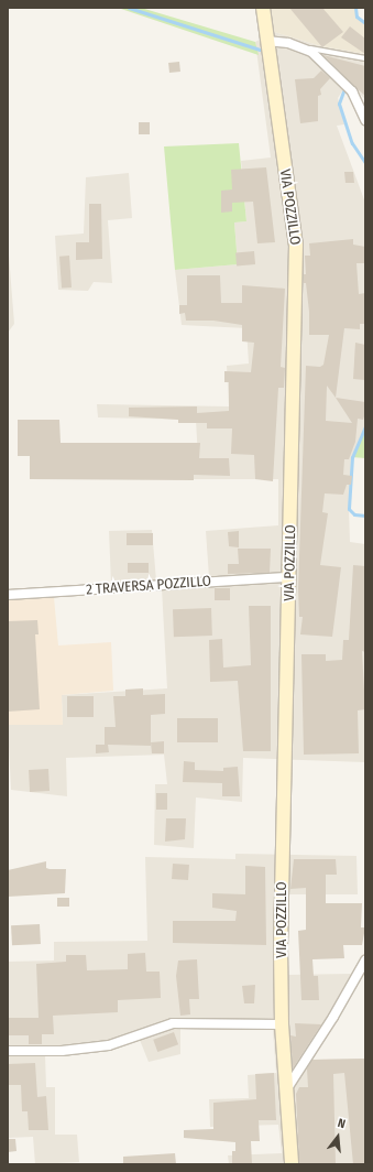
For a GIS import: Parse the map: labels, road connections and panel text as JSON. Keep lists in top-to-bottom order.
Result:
{
  "streets": {
    "main road": ["VIA POZZILLO"],
    "street": ["2 TRAVERSA POZZILLO"]
  },
  "crossings": [
    ["VIA POZZILLO", "2 TRAVERSA POZZILLO"]
  ],
  "north": "top"
}
